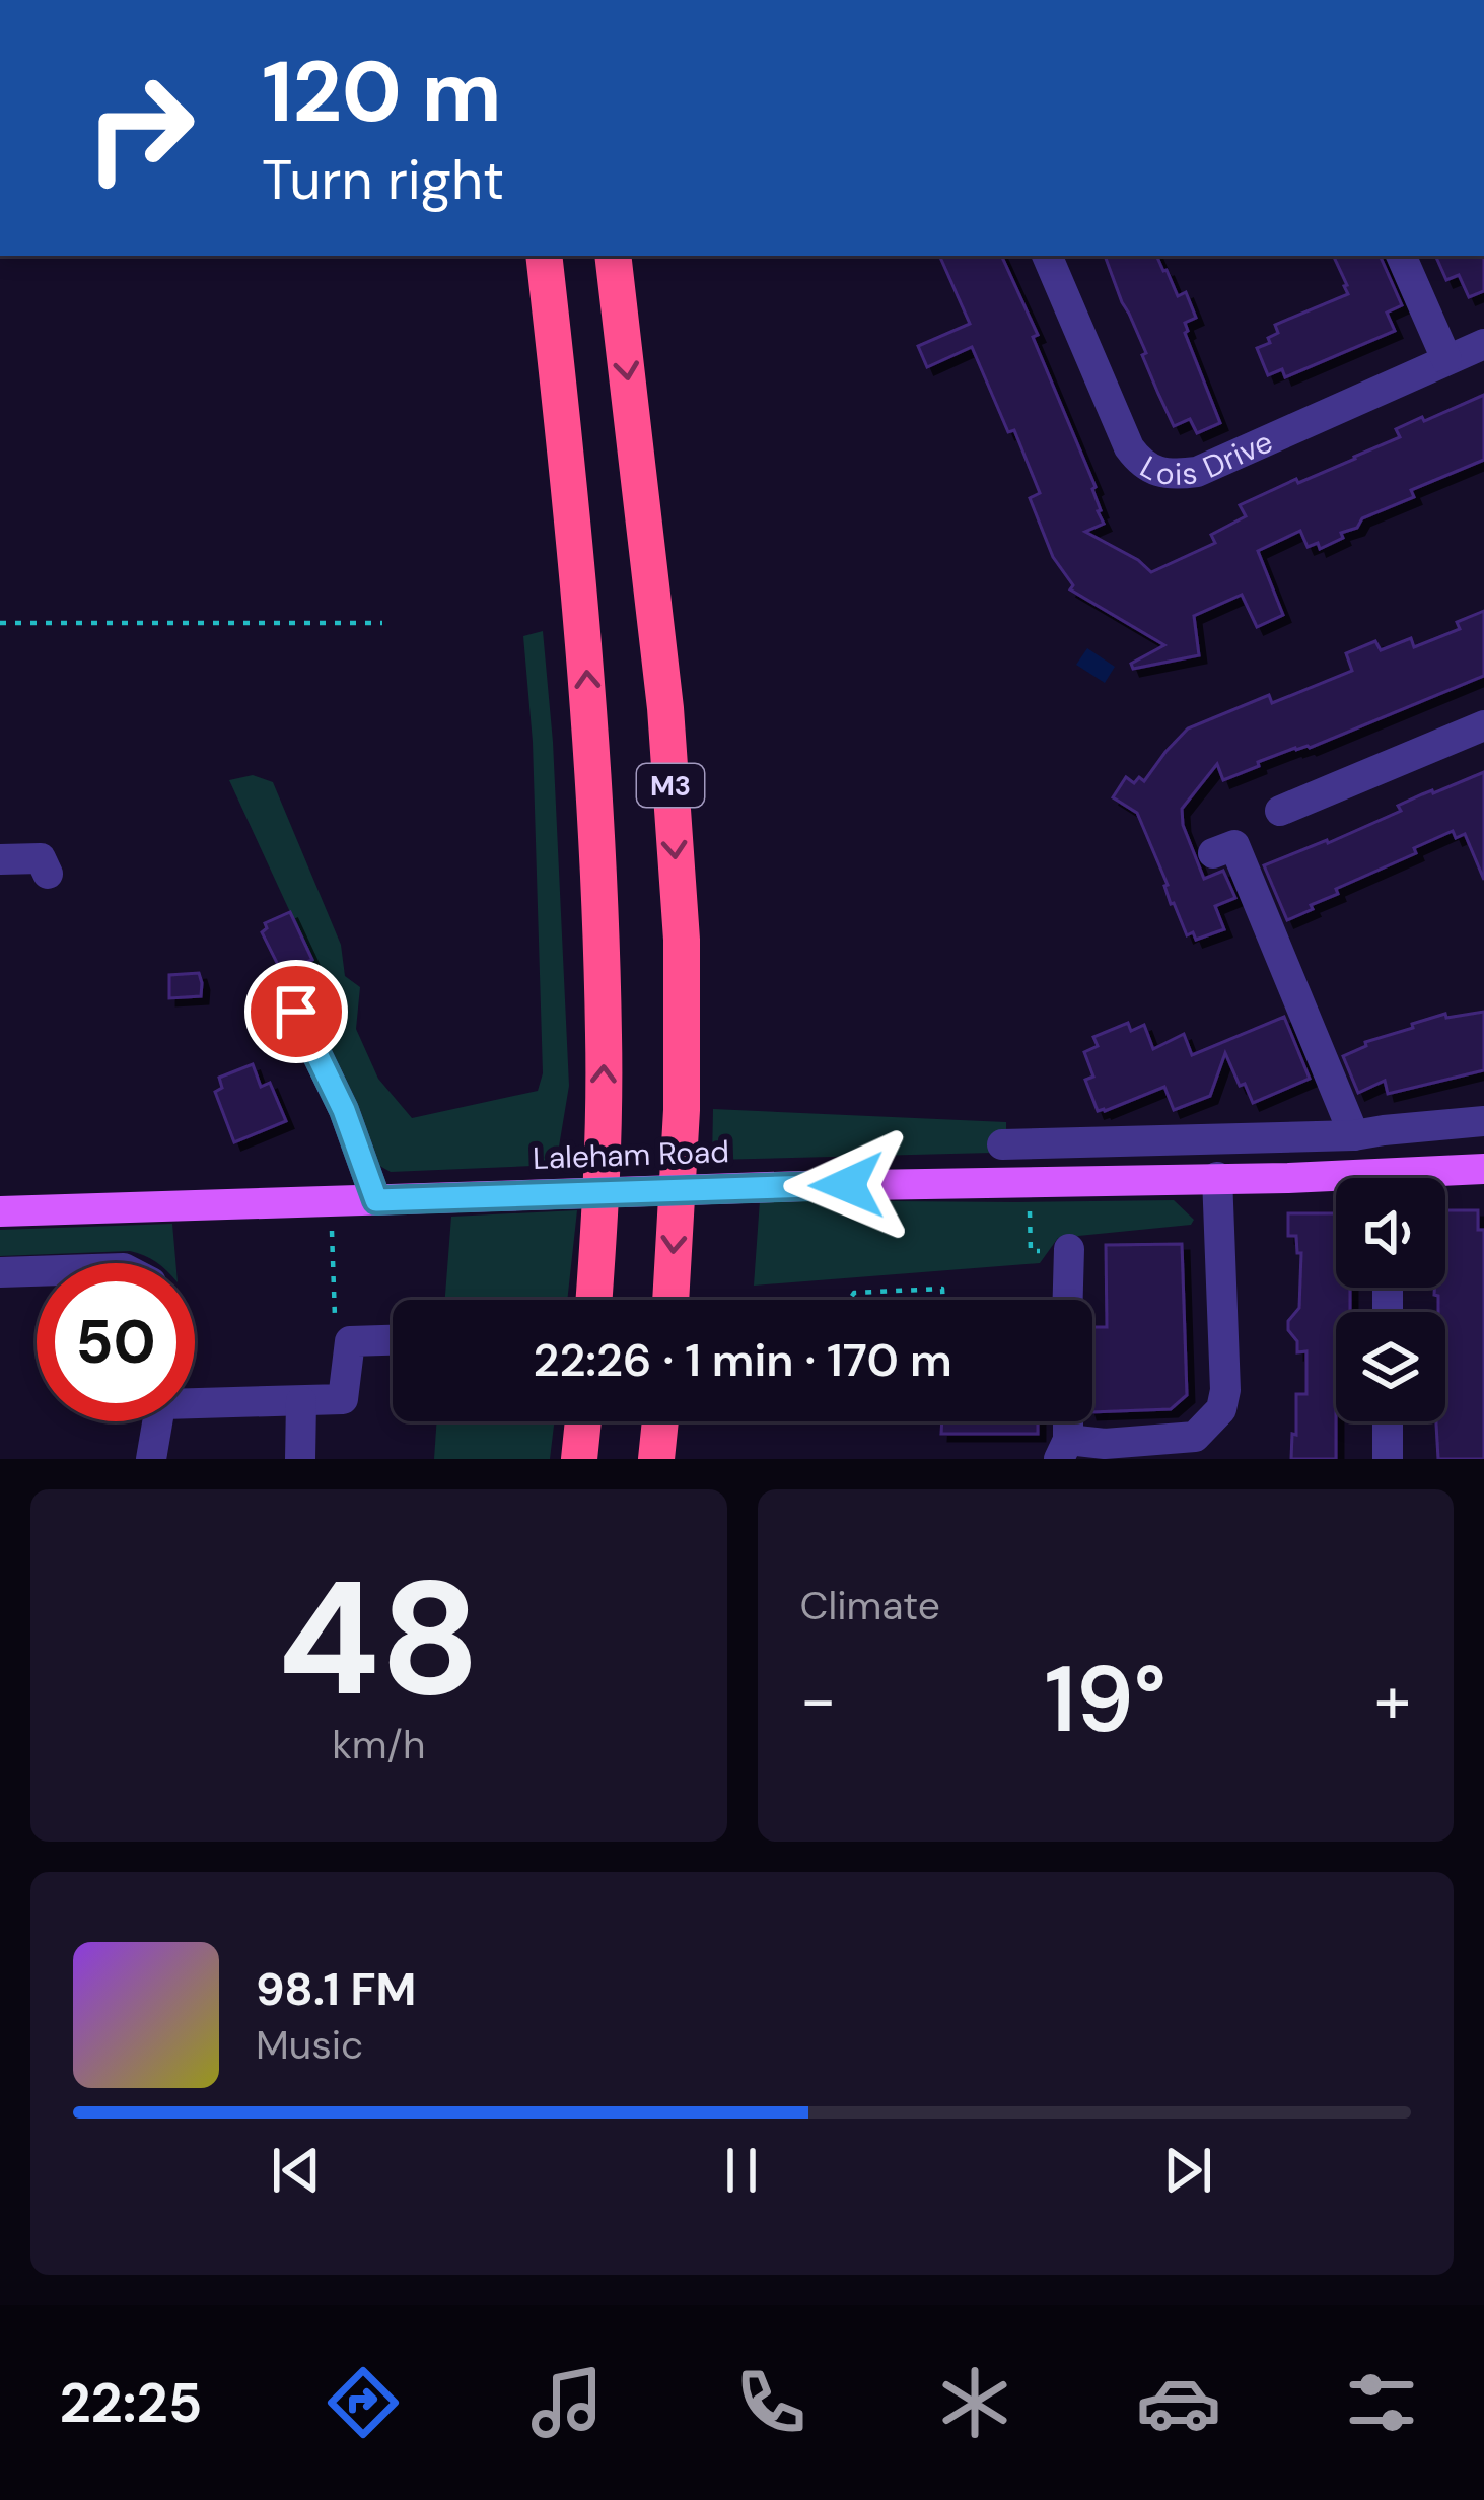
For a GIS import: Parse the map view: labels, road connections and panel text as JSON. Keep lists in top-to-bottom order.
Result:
{
  "streets": {
    "highway": ["M3"],
    "main road": ["Laleham Road"],
    "street": ["Lois Drive"]
  },
  "page": {
    "turn": ["120 m", "Turn right"],
    "limit": "50",
    "trip": "22:26 · 1 min · 170 m",
    "tile": [
      ["48", "km/h"],
      "Climate"
    ],
    "heat": ["−", "19°", "+"],
    "song": ["98.1 FM", "Music"],
    "tabs": "22:25"
  }
}
